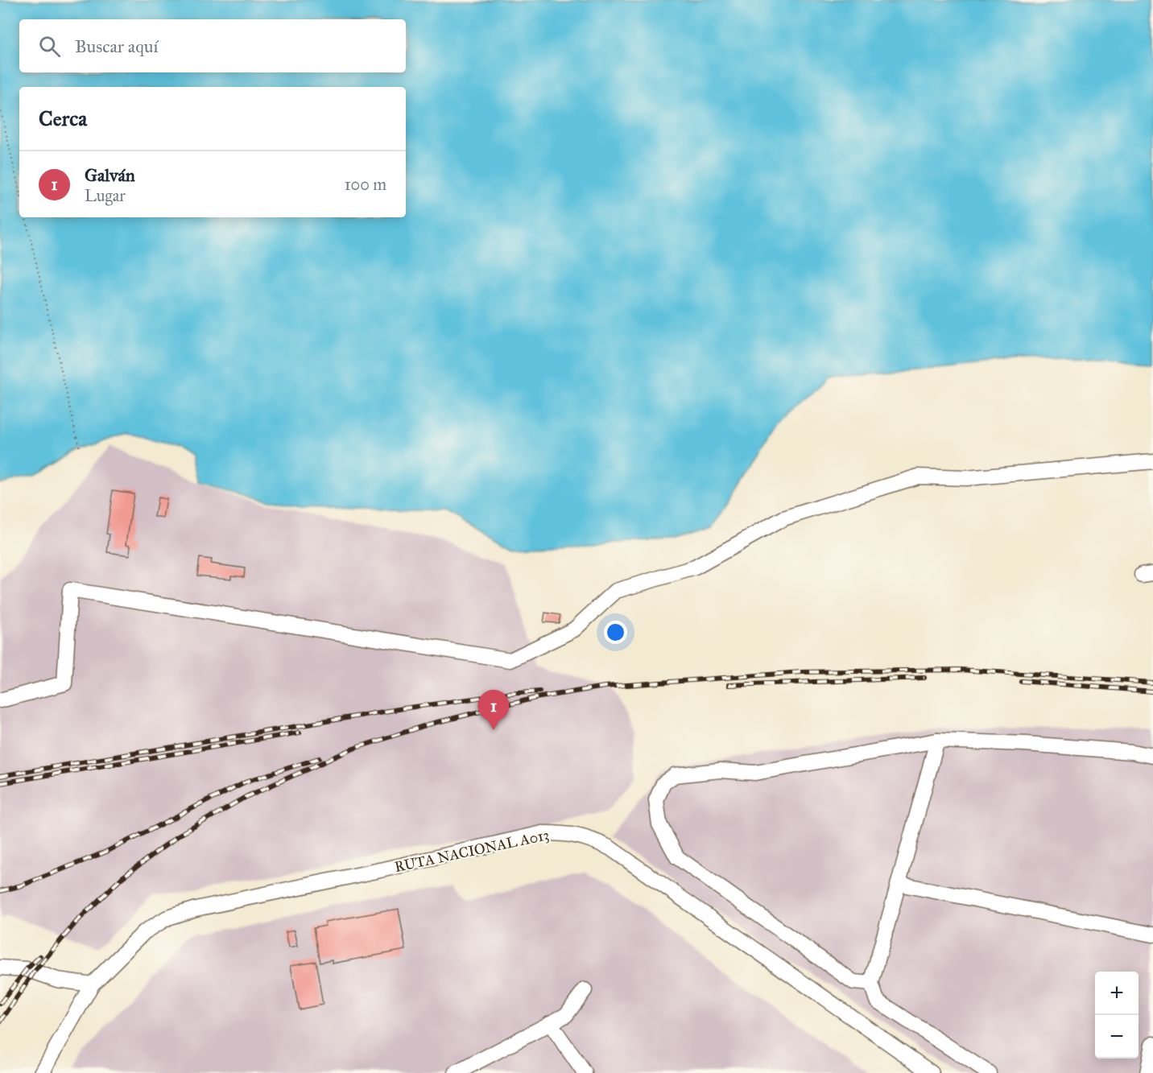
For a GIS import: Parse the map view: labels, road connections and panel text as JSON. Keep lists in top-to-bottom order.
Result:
{
  "streets": {
    "street": ["RUTA NACIONAL A013"]
  },
  "page": {
    "search": "Buscar aquí",
    "heading": "Cerca",
    "list": [
      {
        "mark": "1",
        "name": "Galván",
        "note": "Lugar",
        "value": "100 m"
      }
    ],
    "pins": "1",
    "map_buttons": ["+", "−"]
  }
}
